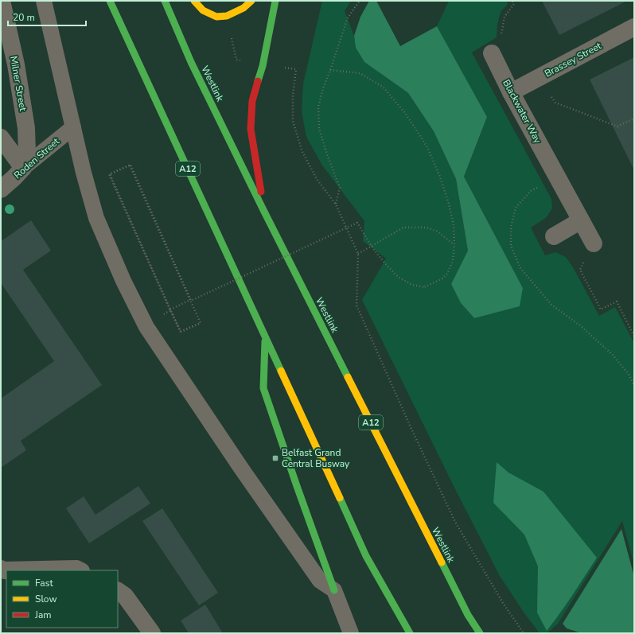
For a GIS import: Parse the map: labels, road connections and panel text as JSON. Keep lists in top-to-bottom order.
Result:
{
  "streets": {
    "highway": ["Westlink", "A12"],
    "street": [
      "Brassey Street",
      "Milner Street",
      "Blackwater Way",
      "Roden Street"
    ]
  },
  "crossings": [
    ["Brassey Street", "Blackwater Way"],
    ["Milner Street", "Roden Street"]
  ],
  "places": {
    "transit": ["Belfast Grand Central Busway"]
  },
  "legend": ["Fast", "Slow", "Jam"],
  "scale_bar": "20 m"
}
